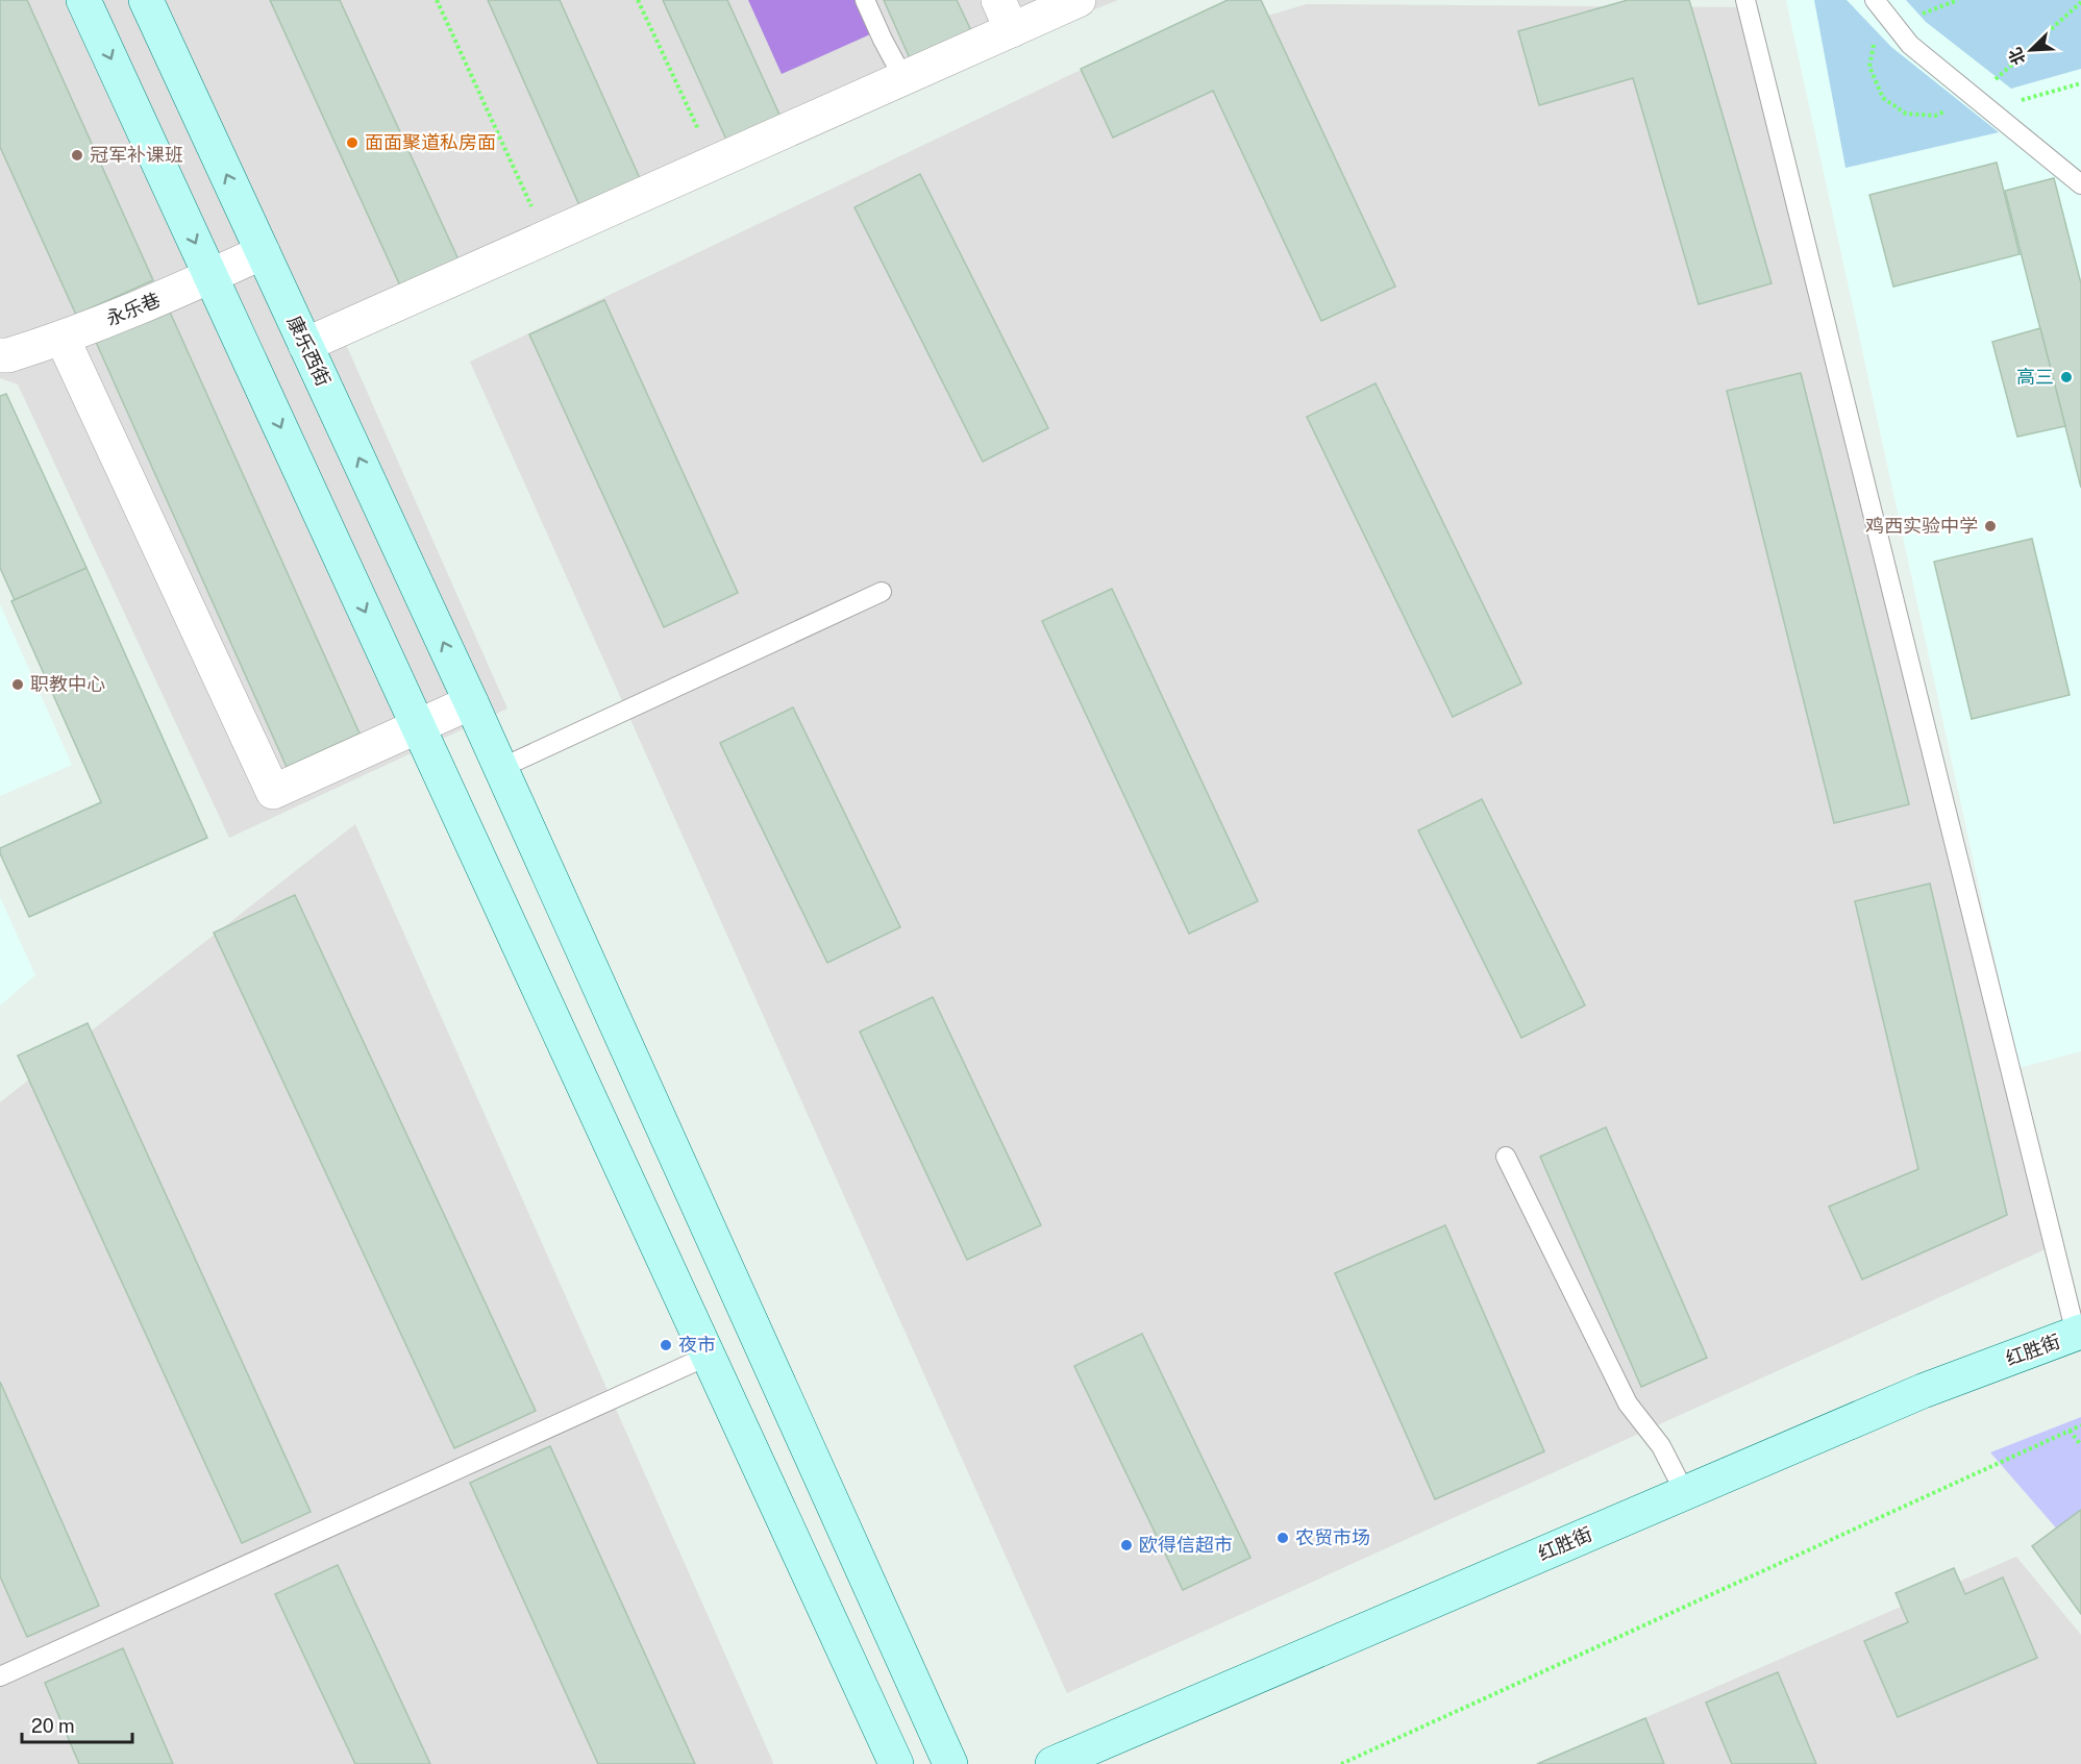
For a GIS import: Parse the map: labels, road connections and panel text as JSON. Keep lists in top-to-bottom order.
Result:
{
  "streets": {
    "street": ["永乐巷", "康乐西街", "红胜街"]
  },
  "crossings": [
    ["永乐巷", "康乐西街"]
  ],
  "places": [
    "面面聚道私房面",
    "冠军补课班",
    "高三",
    "鸡西实验中学",
    "职教中心",
    "夜市",
    "农贸市场",
    "欧得信超市"
  ],
  "scale_bar": "20 m",
  "north": "bottom left"
}
